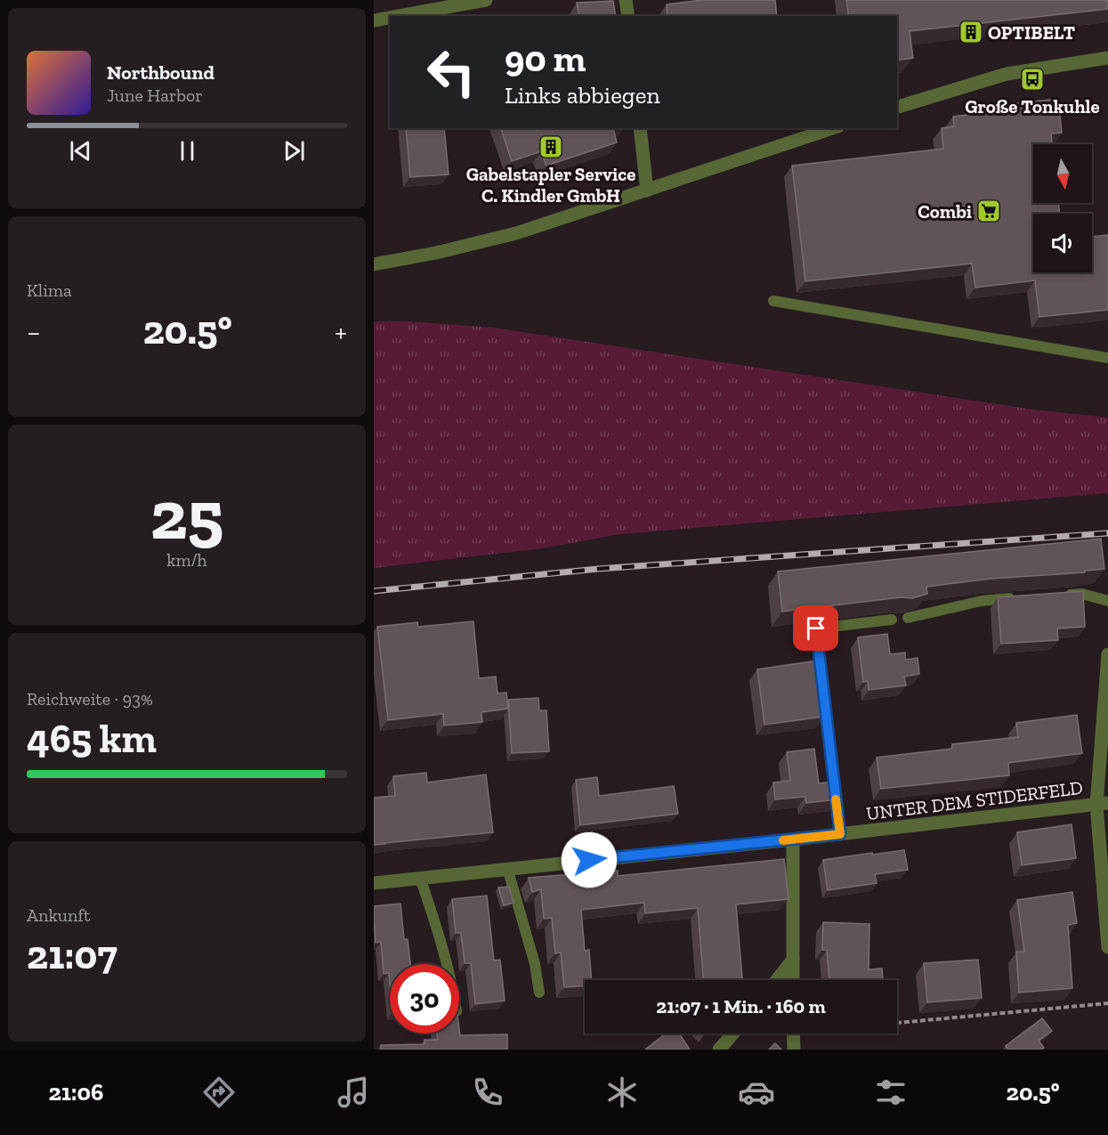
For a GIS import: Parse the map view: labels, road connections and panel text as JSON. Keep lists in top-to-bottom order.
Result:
{
  "streets": {
    "street": ["UNTER DEM STIDERFELD"]
  },
  "places": {
    "building": ["OPTIBELT", "Gabelstapler Service C. Kindler GmbH"],
    "bus stop": ["Große Tonkuhle"],
    "supermarket": ["Combi"]
  },
  "north": "bottom",
  "page": {
    "turn": ["90 m", "Links abbiegen"],
    "song": ["Northbound", "June Harbor"],
    "tile": [
      "Klima",
      ["25", "km/h"],
      ["Reichweite · 93%", "465 km"],
      ["Ankunft", "21:07"]
    ],
    "heat": ["−", "20.5°", "+"],
    "limit": "30",
    "trip": "21:07 · 1 Min. · 160 m",
    "tabs": ["21:06", "20.5°"]
  }
}
